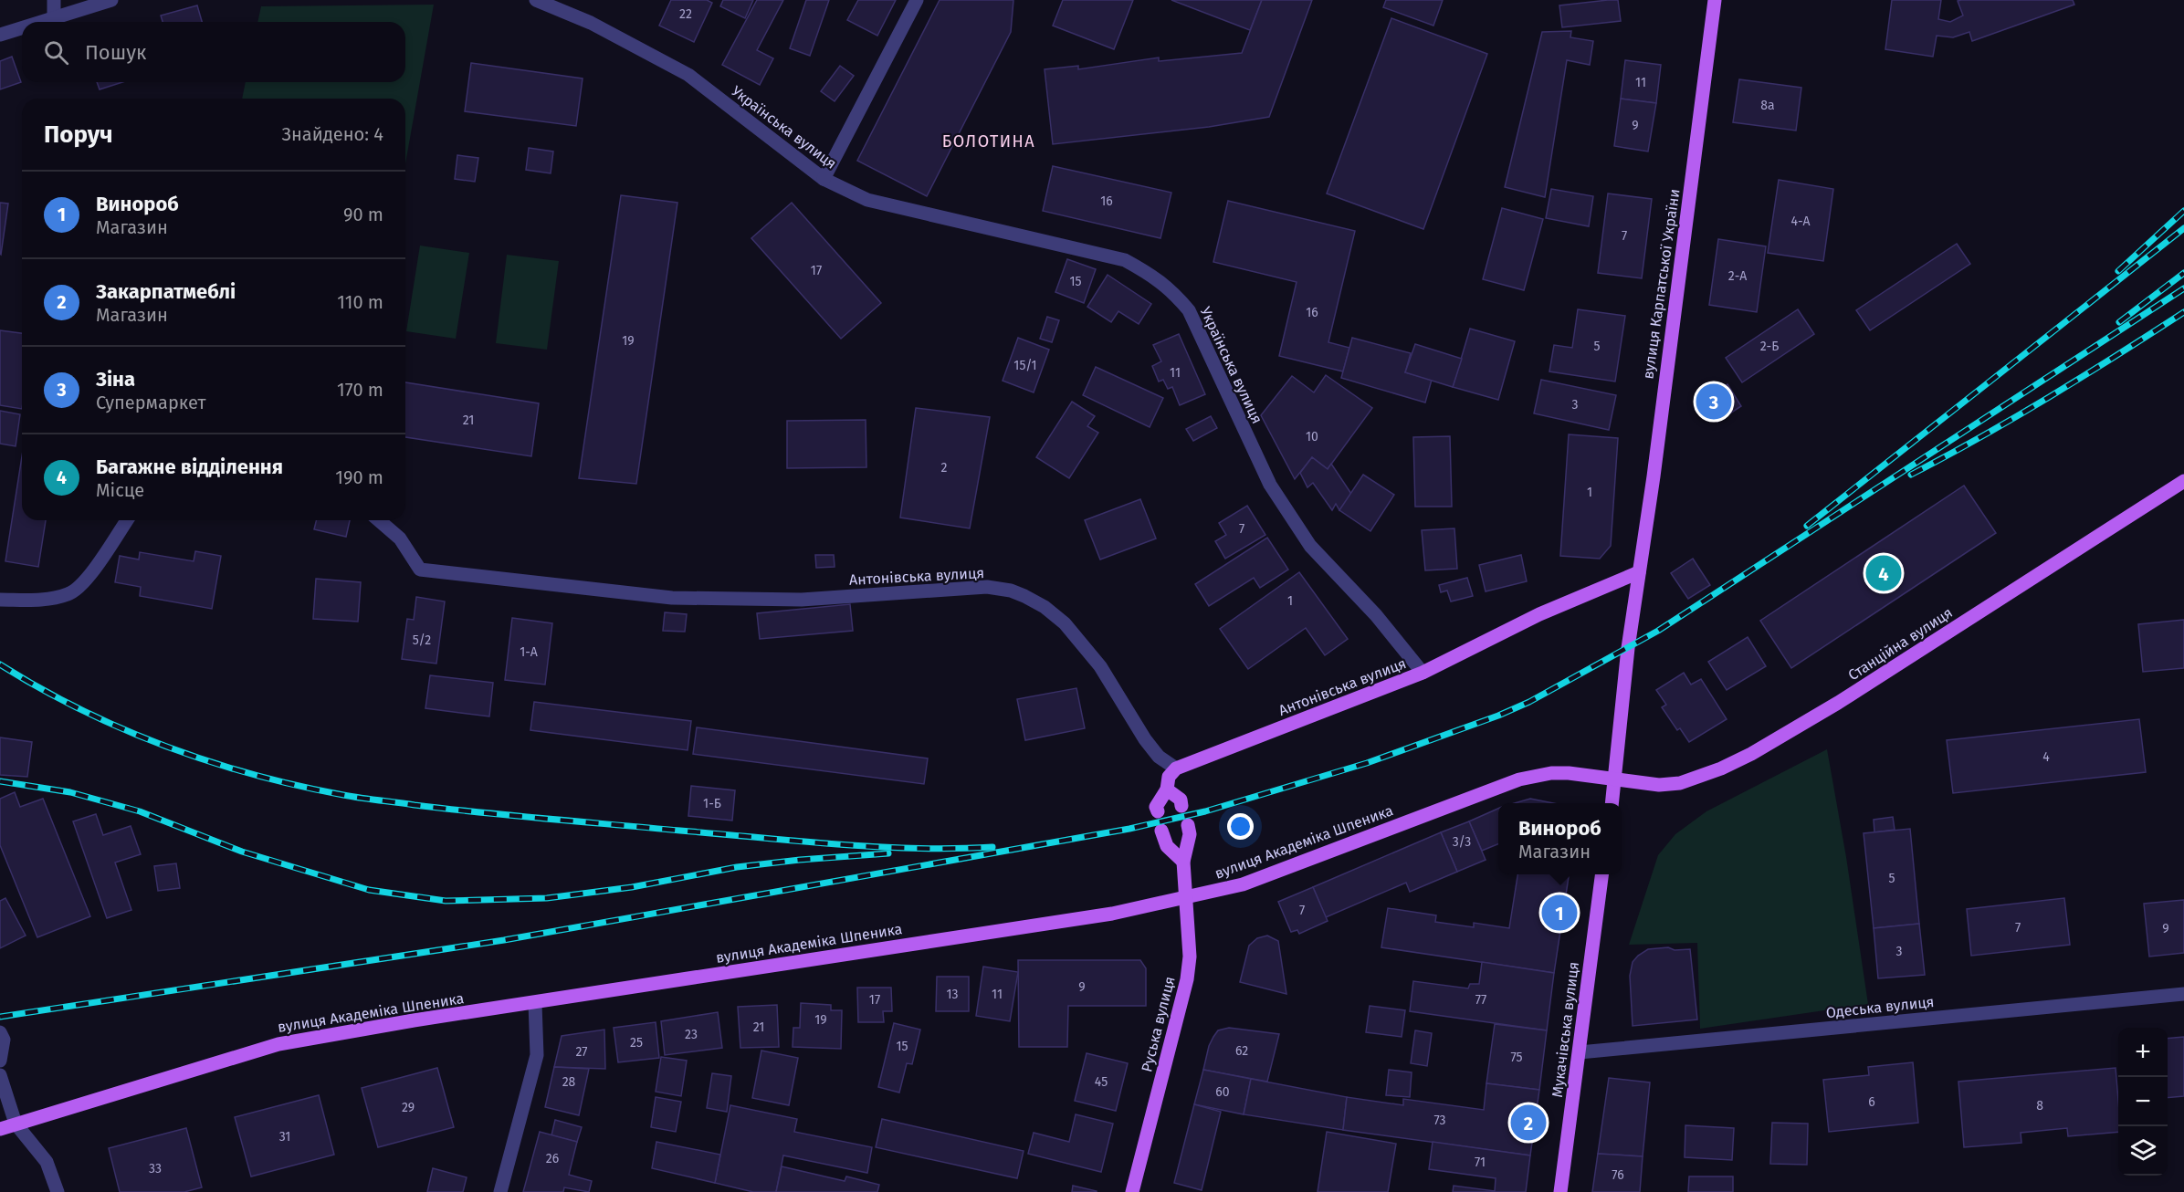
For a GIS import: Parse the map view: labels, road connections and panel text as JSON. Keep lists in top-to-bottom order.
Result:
{
  "streets": {
    "main road": [
      "вулиця Карпатської України",
      "Антонівська вулиця",
      "Станційна вулиця",
      "вулиця Академіка Шпеника",
      "Руська вулиця",
      "Мукачівська вулиця"
    ],
    "street": ["Українська вулиця", "Одеська вулиця"]
  },
  "crossings": [
    ["Українська вулиця", "Антонівська вулиця"],
    ["Станційна вулиця", "вулиця Академіка Шпеника"],
    ["вулиця Академіка Шпеника", "Руська вулиця"],
    ["Одеська вулиця", "Мукачівська вулиця"]
  ],
  "districts": ["БОЛОТИНА"],
  "house_numbers": [
    "22",
    "11",
    "8а",
    "9",
    "16",
    "4-А",
    "7",
    "17",
    "2-А",
    "15",
    "16",
    "19",
    "5",
    "2-Б",
    "15/1",
    "11",
    "3",
    "21",
    "10",
    "2",
    "1",
    "7",
    "1",
    "5/2",
    "1-А",
    "4",
    "1-Б",
    "3/3",
    "5",
    "7",
    "7",
    "9",
    "3",
    "9",
    "13",
    "11",
    "17",
    "77",
    "19",
    "21",
    "23",
    "25",
    "15",
    "62",
    "27",
    "75",
    "28",
    "45",
    "60",
    "6",
    "8",
    "29",
    "73",
    "31",
    "26",
    "71",
    "33",
    "76"
  ],
  "page": {
    "search": "Пошук",
    "heading": ["Поруч", "Знайдено: 4"],
    "list": [
      {
        "mark": "1",
        "name": "Винороб",
        "note": "Магазин",
        "value": "90 m"
      },
      {
        "mark": "2",
        "name": "Закарпатмеблі",
        "note": "Магазин",
        "value": "110 m"
      },
      {
        "mark": "3",
        "name": "Зіна",
        "note": "Супермаркет",
        "value": "170 m"
      },
      {
        "mark": "4",
        "name": "Багажне відділення",
        "note": "Місце",
        "value": "190 m"
      }
    ],
    "pins": [
      "3",
      "4",
      "1",
      "2"
    ],
    "popup": ["Винороб", "Магазин"],
    "map_buttons": ["+", "−"]
  }
}
